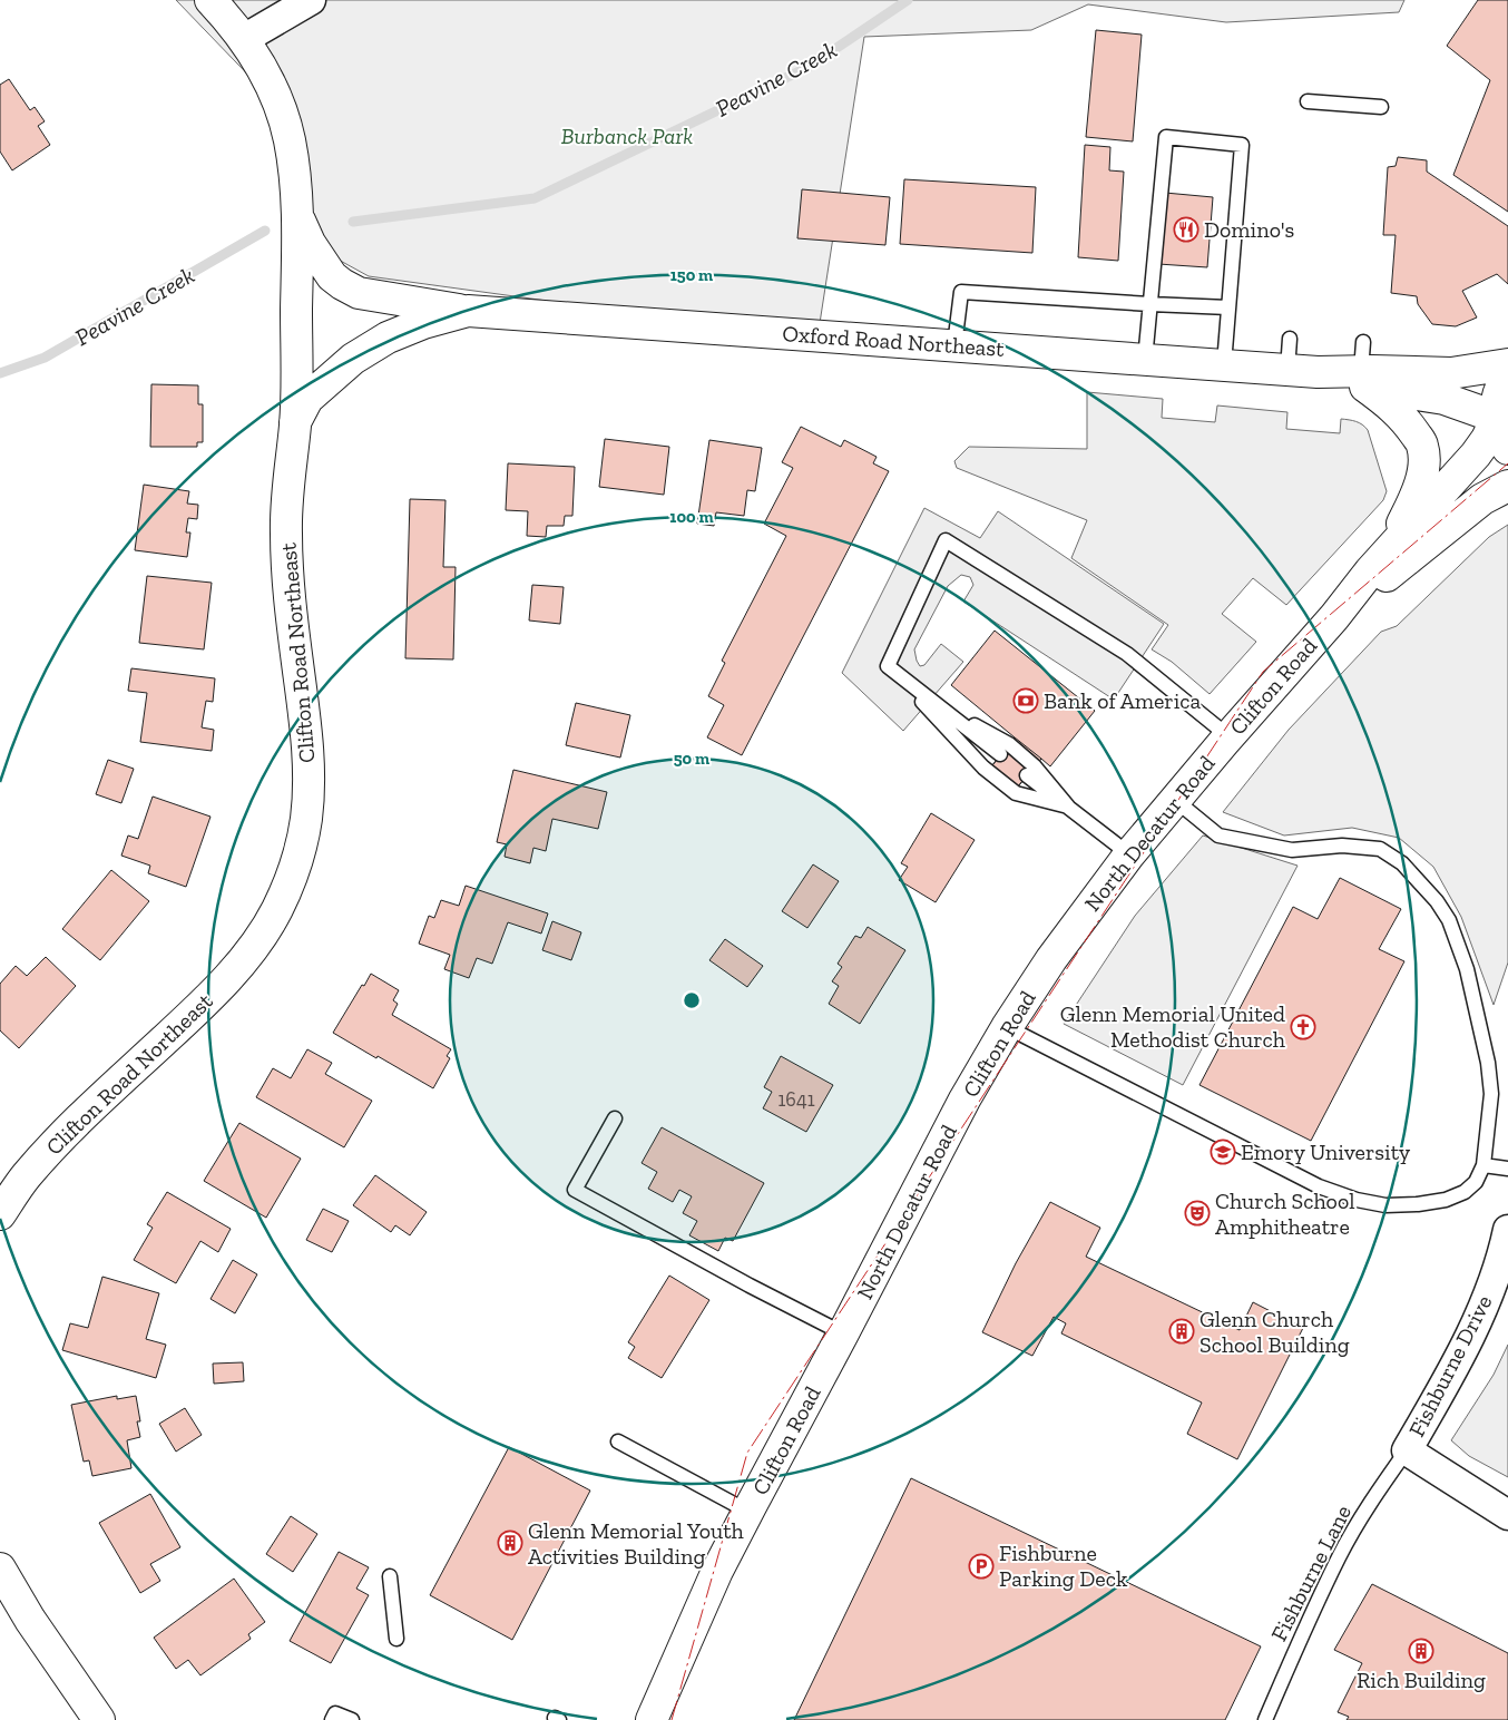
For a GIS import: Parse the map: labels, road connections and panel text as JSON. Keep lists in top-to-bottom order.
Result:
{
  "streets": {
    "street": [
      "Oxford Road Northeast",
      "Clifton Road Northeast",
      "Clifton Road",
      "North Decatur Road",
      "Fishburne Drive"
    ],
    "lane": ["Fishburne Lane"]
  },
  "crossings": [
    ["Oxford Road Northeast", "Clifton Road Northeast"],
    ["Clifton Road", "North Decatur Road"],
    ["Fishburne Drive", "Fishburne Lane"]
  ],
  "water": ["Peavine Creek"],
  "parks": ["Burbanck Park"],
  "places": {
    "restaurant": ["Domino's"],
    "bank": ["Bank of America"],
    "church": ["Glenn Memorial United Methodist Church"],
    "school or university": ["Emory University"],
    "theatre": ["Church School Amphitheatre"],
    "building": ["Glenn Church School Building", "Glenn Memorial Youth Activities Building", "Rich Building"],
    "parking": ["Fishburne Parking Deck"]
  },
  "house_numbers": ["1641"],
  "rings": ["150 m", "100 m", "50 m"]
}
